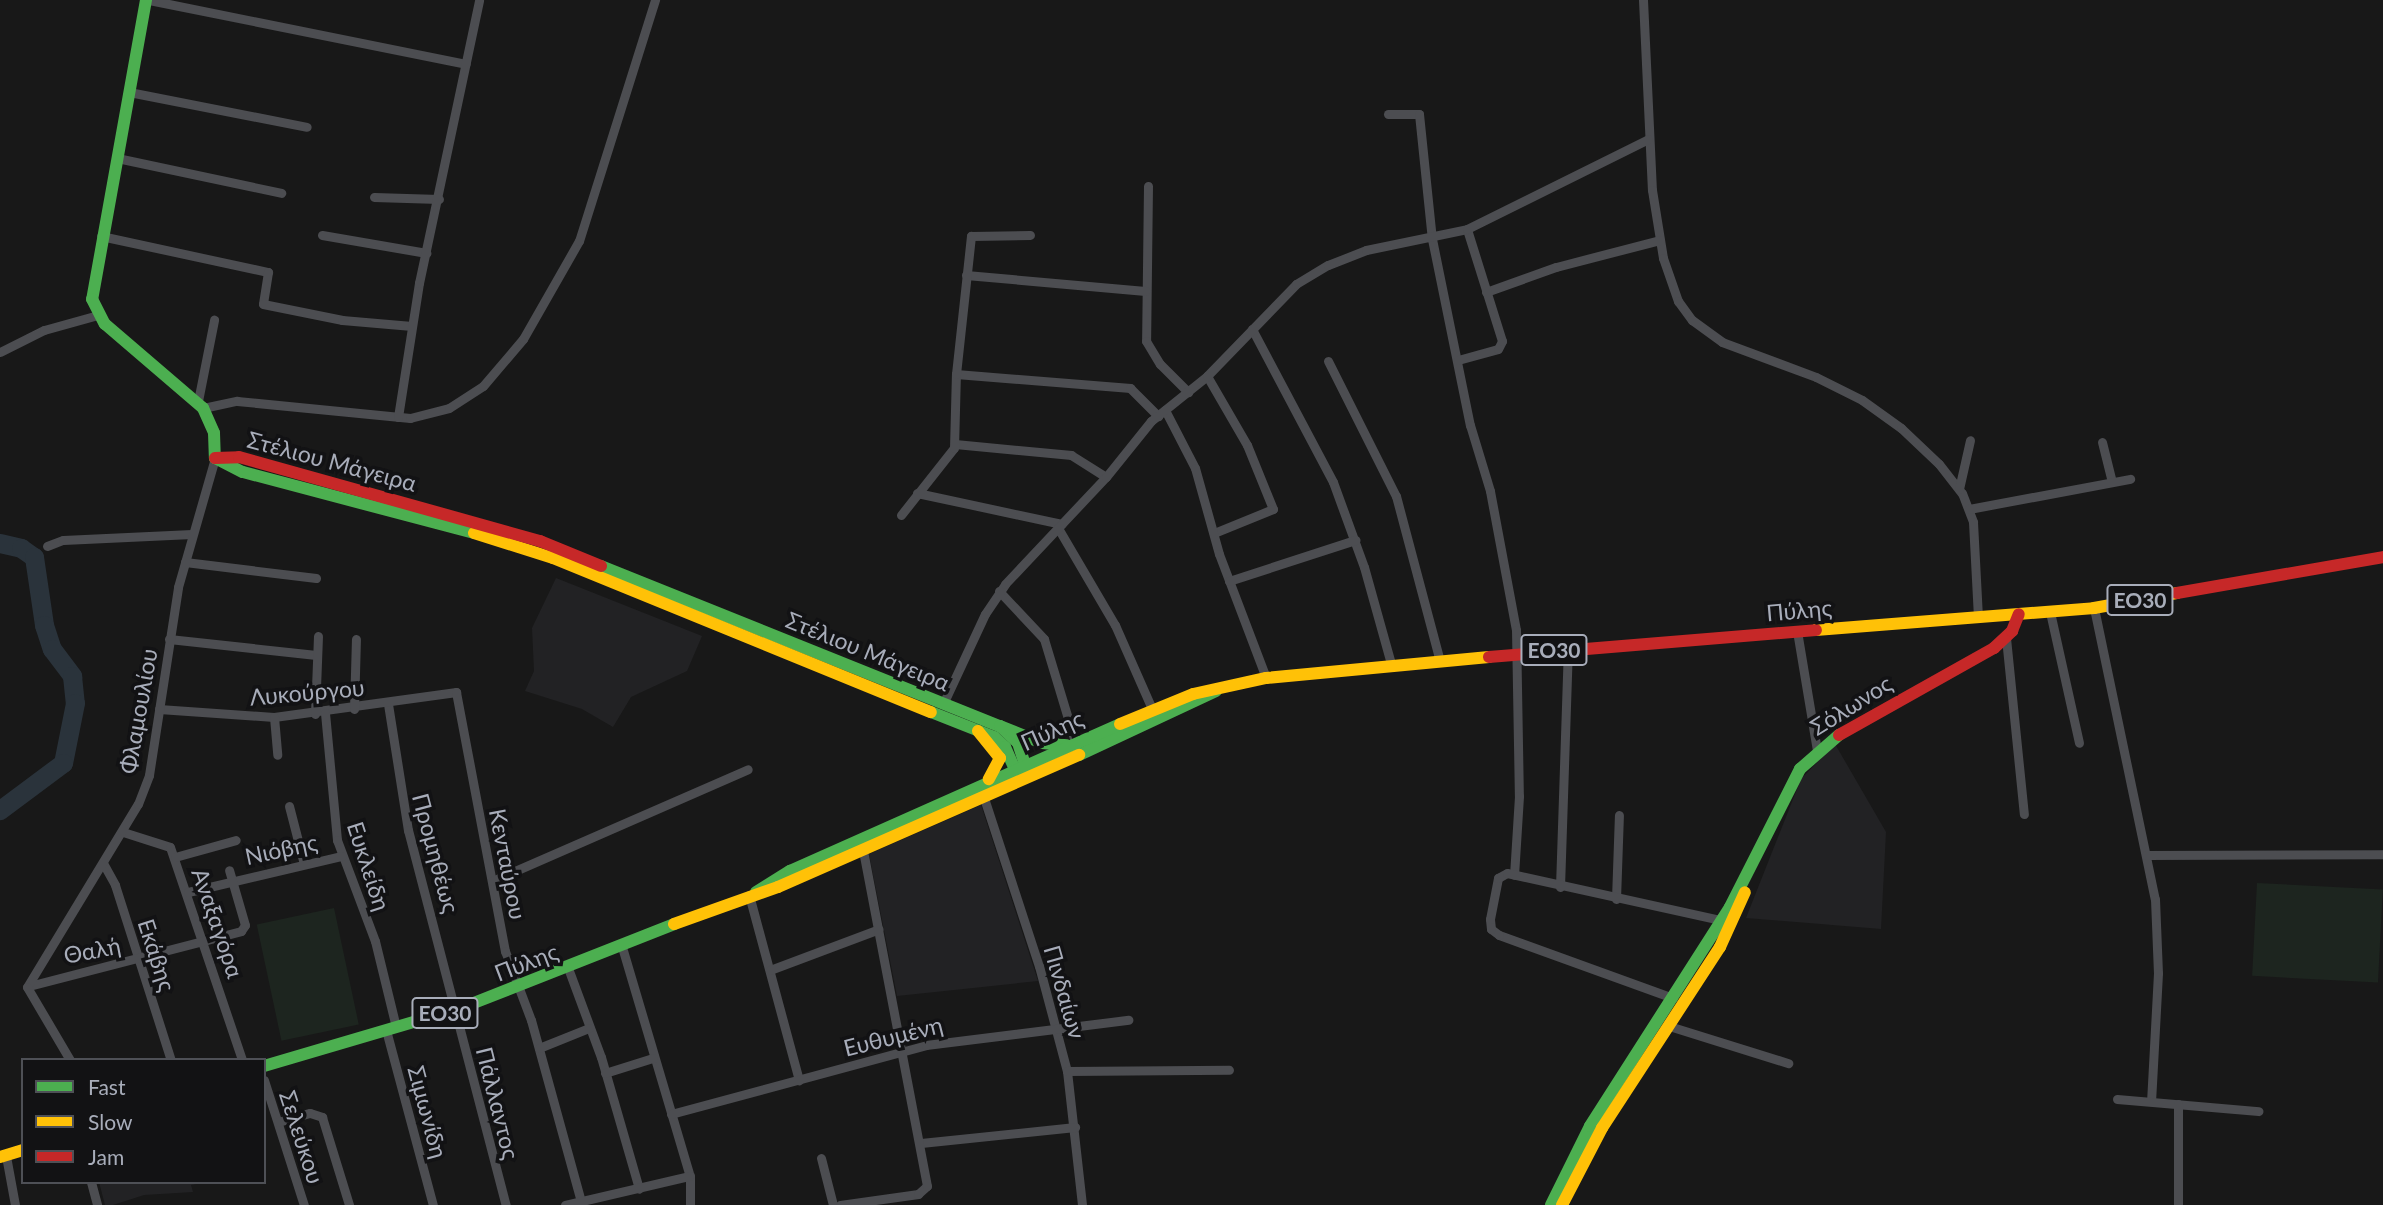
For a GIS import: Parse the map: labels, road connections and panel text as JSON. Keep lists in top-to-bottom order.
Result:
{
  "streets": {
    "main road": [
      "Στέλιου Μάγειρα",
      "ΕΟ30",
      "Πύλης",
      "Σόλωνος"
    ],
    "street": [
      "Λυκούργου",
      "Φλαμουλίου",
      "Νιόβης",
      "Προμηθέως",
      "Κενταύρου",
      "Ευκλείδη",
      "Αναξαγόρα",
      "Θαλή",
      "Εκάβης",
      "Πινδαίων",
      "Ευθυμένη",
      "Πάλλαντος",
      "Σιμωνίδη",
      "Σελεύκου"
    ]
  },
  "crossings": [
    ["Στέλιου Μάγειρα", "Πύλης"],
    ["Στέλιου Μάγειρα", "Φλαμουλίου"],
    ["Πύλης", "Προμηθέως"],
    ["Πύλης", "Κενταύρου"],
    ["Πύλης", "Ευκλείδη"],
    ["Πύλης", "Πινδαίων"],
    ["Πύλης", "Πάλλαντος"],
    ["Πύλης", "Σιμωνίδη"],
    ["Λυκούργου", "Φλαμουλίου"],
    ["Λυκούργου", "Προμηθέως"],
    ["Λυκούργου", "Κενταύρου"],
    ["Λυκούργου", "Ευκλείδη"],
    ["Φλαμουλίου", "Αναξαγόρα"],
    ["Φλαμουλίου", "Θαλή"],
    ["Φλαμουλίου", "Εκάβης"],
    ["Νιόβης", "Ευκλείδη"],
    ["Νιόβης", "Αναξαγόρα"],
    ["Νιόβης", "Θαλή"],
    ["Προμηθέως", "Πάλλαντος"],
    ["Ευκλείδη", "Σιμωνίδη"],
    ["Αναξαγόρα", "Θαλή"],
    ["Θαλή", "Εκάβης"],
    ["Πινδαίων", "Ευθυμένη"]
  ],
  "legend": ["Fast", "Slow", "Jam"]
}
